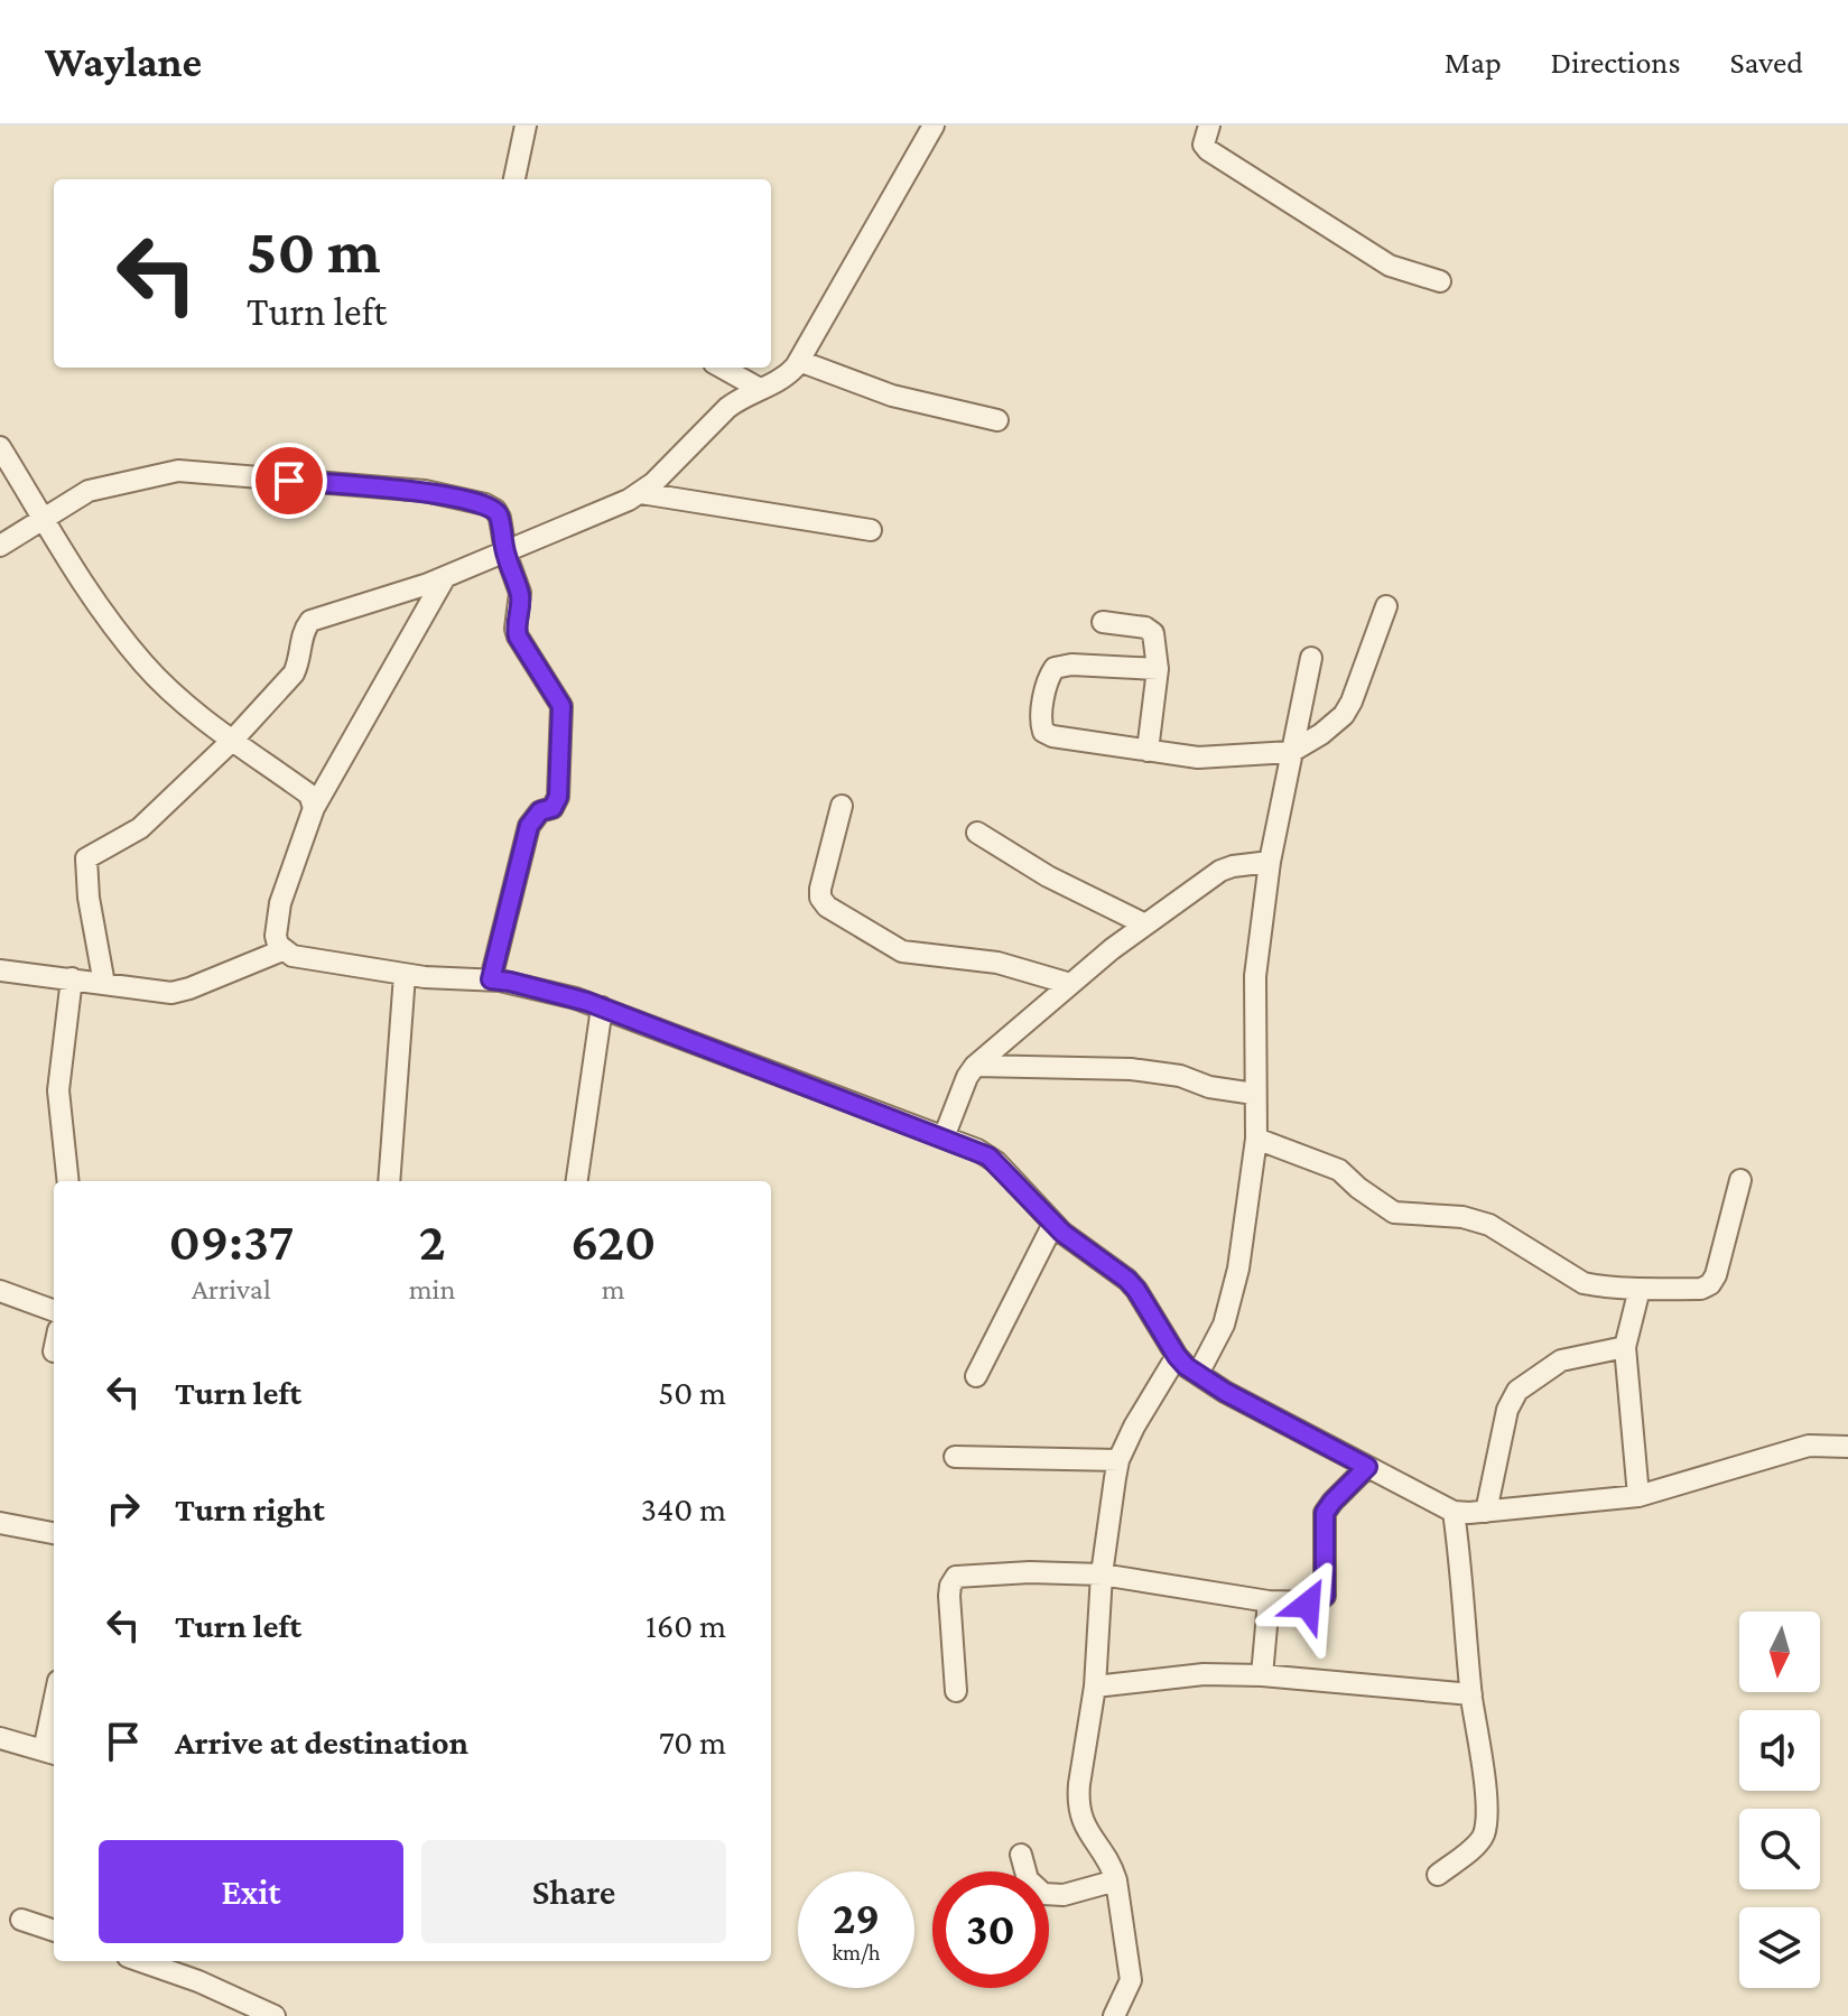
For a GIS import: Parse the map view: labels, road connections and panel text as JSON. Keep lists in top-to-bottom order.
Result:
{
  "north": "bottom",
  "page": {
    "header": "Waylane",
    "nav": ["Map", "Directions", "Saved"],
    "turn": ["50 m", "Turn left"],
    "eta": [
      "09:37",
      "Arrival",
      "2",
      "min",
      "620",
      "m"
    ],
    "list": [
      {
        "name": "Turn left",
        "value": "50 m"
      },
      {
        "name": "Turn right",
        "value": "340 m"
      },
      {
        "name": "Turn left",
        "value": "160 m"
      },
      {
        "name": "Arrive at destination",
        "value": "70 m"
      }
    ],
    "buttons": ["Exit", "Share"],
    "speed": "29 km/h",
    "limit": "30"
  }
}
